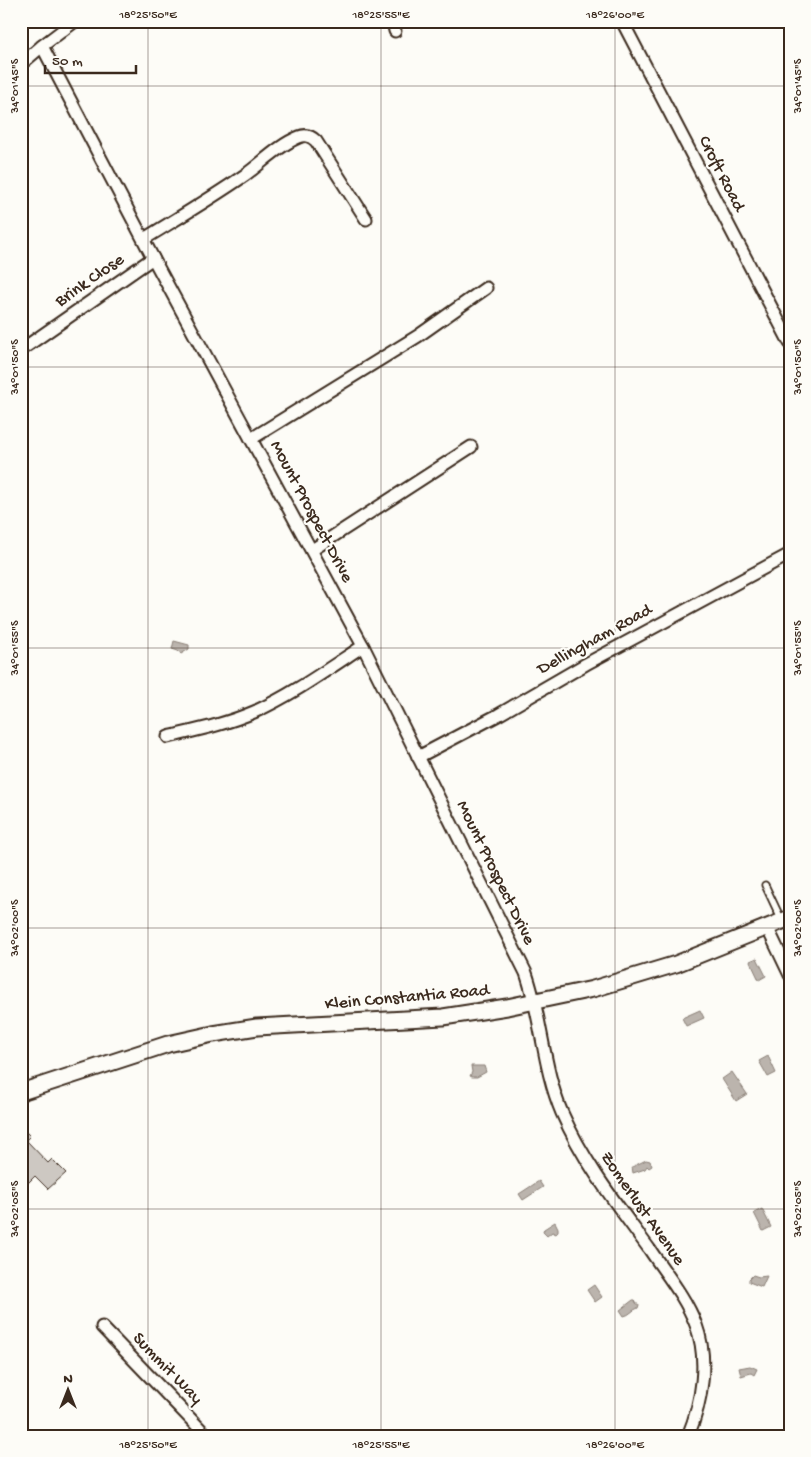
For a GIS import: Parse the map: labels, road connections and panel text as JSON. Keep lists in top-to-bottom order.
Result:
{
  "streets": {
    "street": [
      "Croft Road",
      "Brink Close",
      "Mount Prospect Drive",
      "Dellingham Road",
      "Klein Constantia Road",
      "Zomerlust Avenue",
      "Summit Way"
    ]
  },
  "crossings": [
    ["Brink Close", "Mount Prospect Drive"],
    ["Mount Prospect Drive", "Dellingham Road"],
    ["Mount Prospect Drive", "Klein Constantia Road"],
    ["Mount Prospect Drive", "Zomerlust Avenue"],
    ["Klein Constantia Road", "Zomerlust Avenue"]
  ],
  "scale_bar": "50 m",
  "north": "top",
  "coordinates": [
    "18°25'50\"E",
    "18°25'55\"E",
    "18°26'00\"E",
    "34°01'45\"S",
    "34°01'50\"S",
    "34°01'55\"S",
    "34°02'00\"S",
    "34°02'05\"S"
  ]
}
